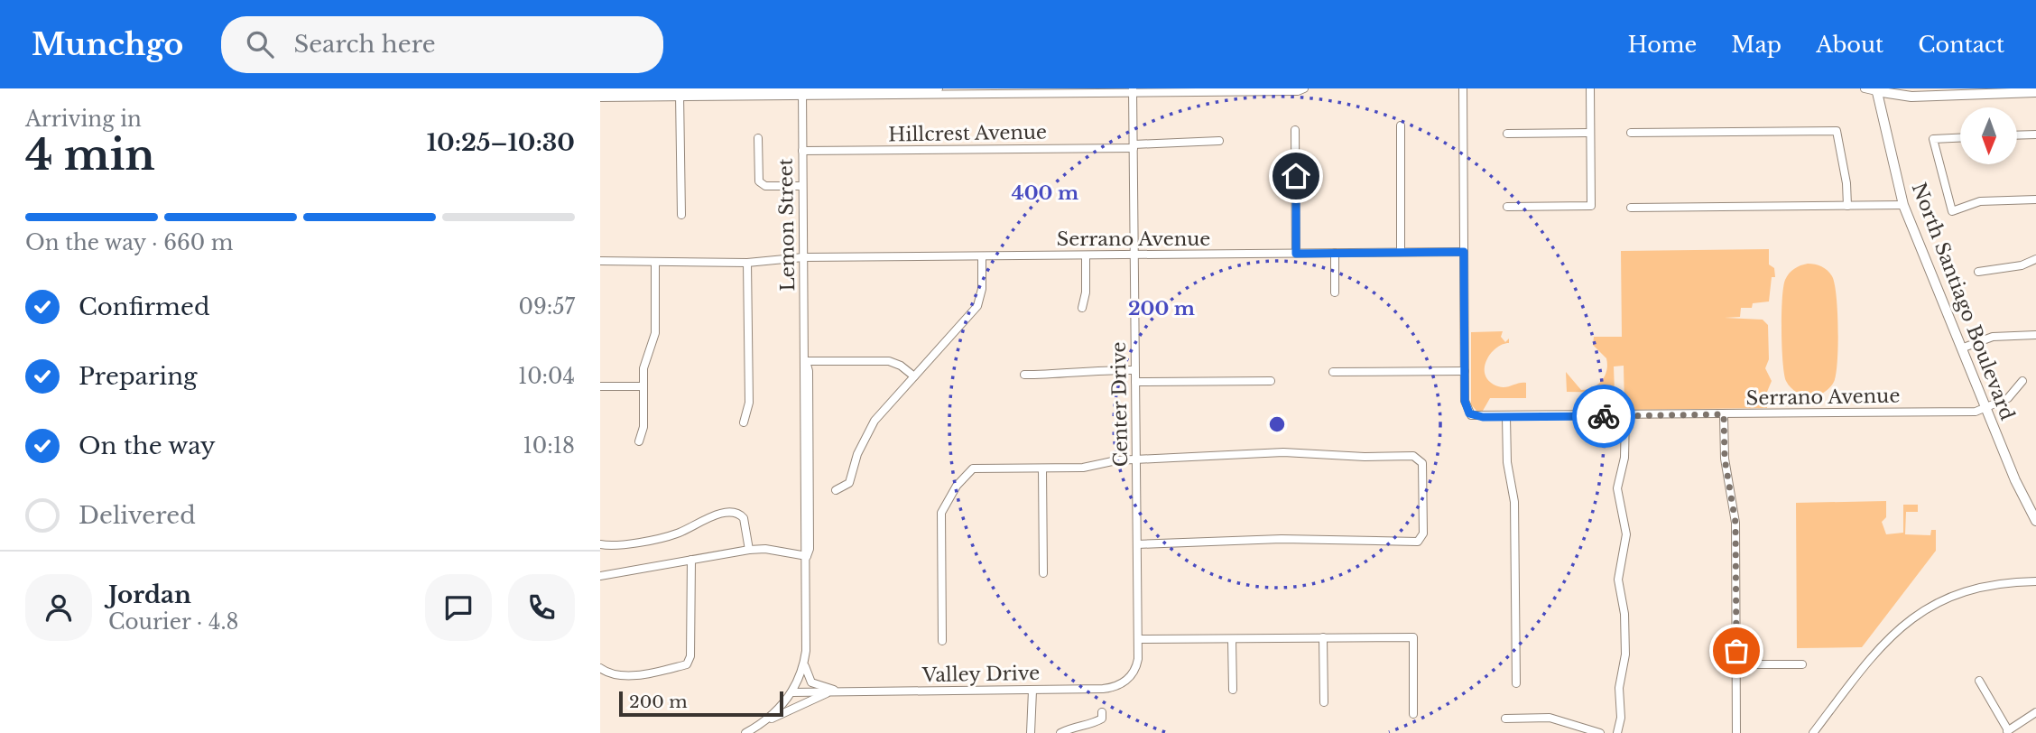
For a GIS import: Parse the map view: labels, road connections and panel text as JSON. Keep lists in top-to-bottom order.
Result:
{
  "streets": {
    "main road": ["North Santiago Boulevard"],
    "street": [
      "Hillcrest Avenue",
      "Lemon Street",
      "Serrano Avenue",
      "Center Drive",
      "Valley Drive"
    ]
  },
  "crossings": [
    ["Hillcrest Avenue", "Lemon Street"],
    ["Hillcrest Avenue", "Center Drive"],
    ["Lemon Street", "Serrano Avenue"],
    ["Lemon Street", "Valley Drive"],
    ["Serrano Avenue", "North Santiago Boulevard"],
    ["Serrano Avenue", "Center Drive"],
    ["Center Drive", "Valley Drive"]
  ],
  "scale_bar": "200 m",
  "north": "bottom",
  "page": {
    "header": "Munchgo",
    "search": "Search here",
    "nav": [
      "Home",
      "Map",
      "About",
      "Contact"
    ],
    "heading": ["4 min", "Arriving in", "10:25–10:30"],
    "panel": ["Jordan", "Courier · 4.8"],
    "bar": "On the way · 660 m",
    "list": [
      ["Confirmed", "09:57"],
      ["Preparing", "10:04"],
      ["On the way", "10:18"],
      "Delivered"
    ],
    "scale": "200 m"
  },
  "rings": ["400 m", "200 m"]
}
